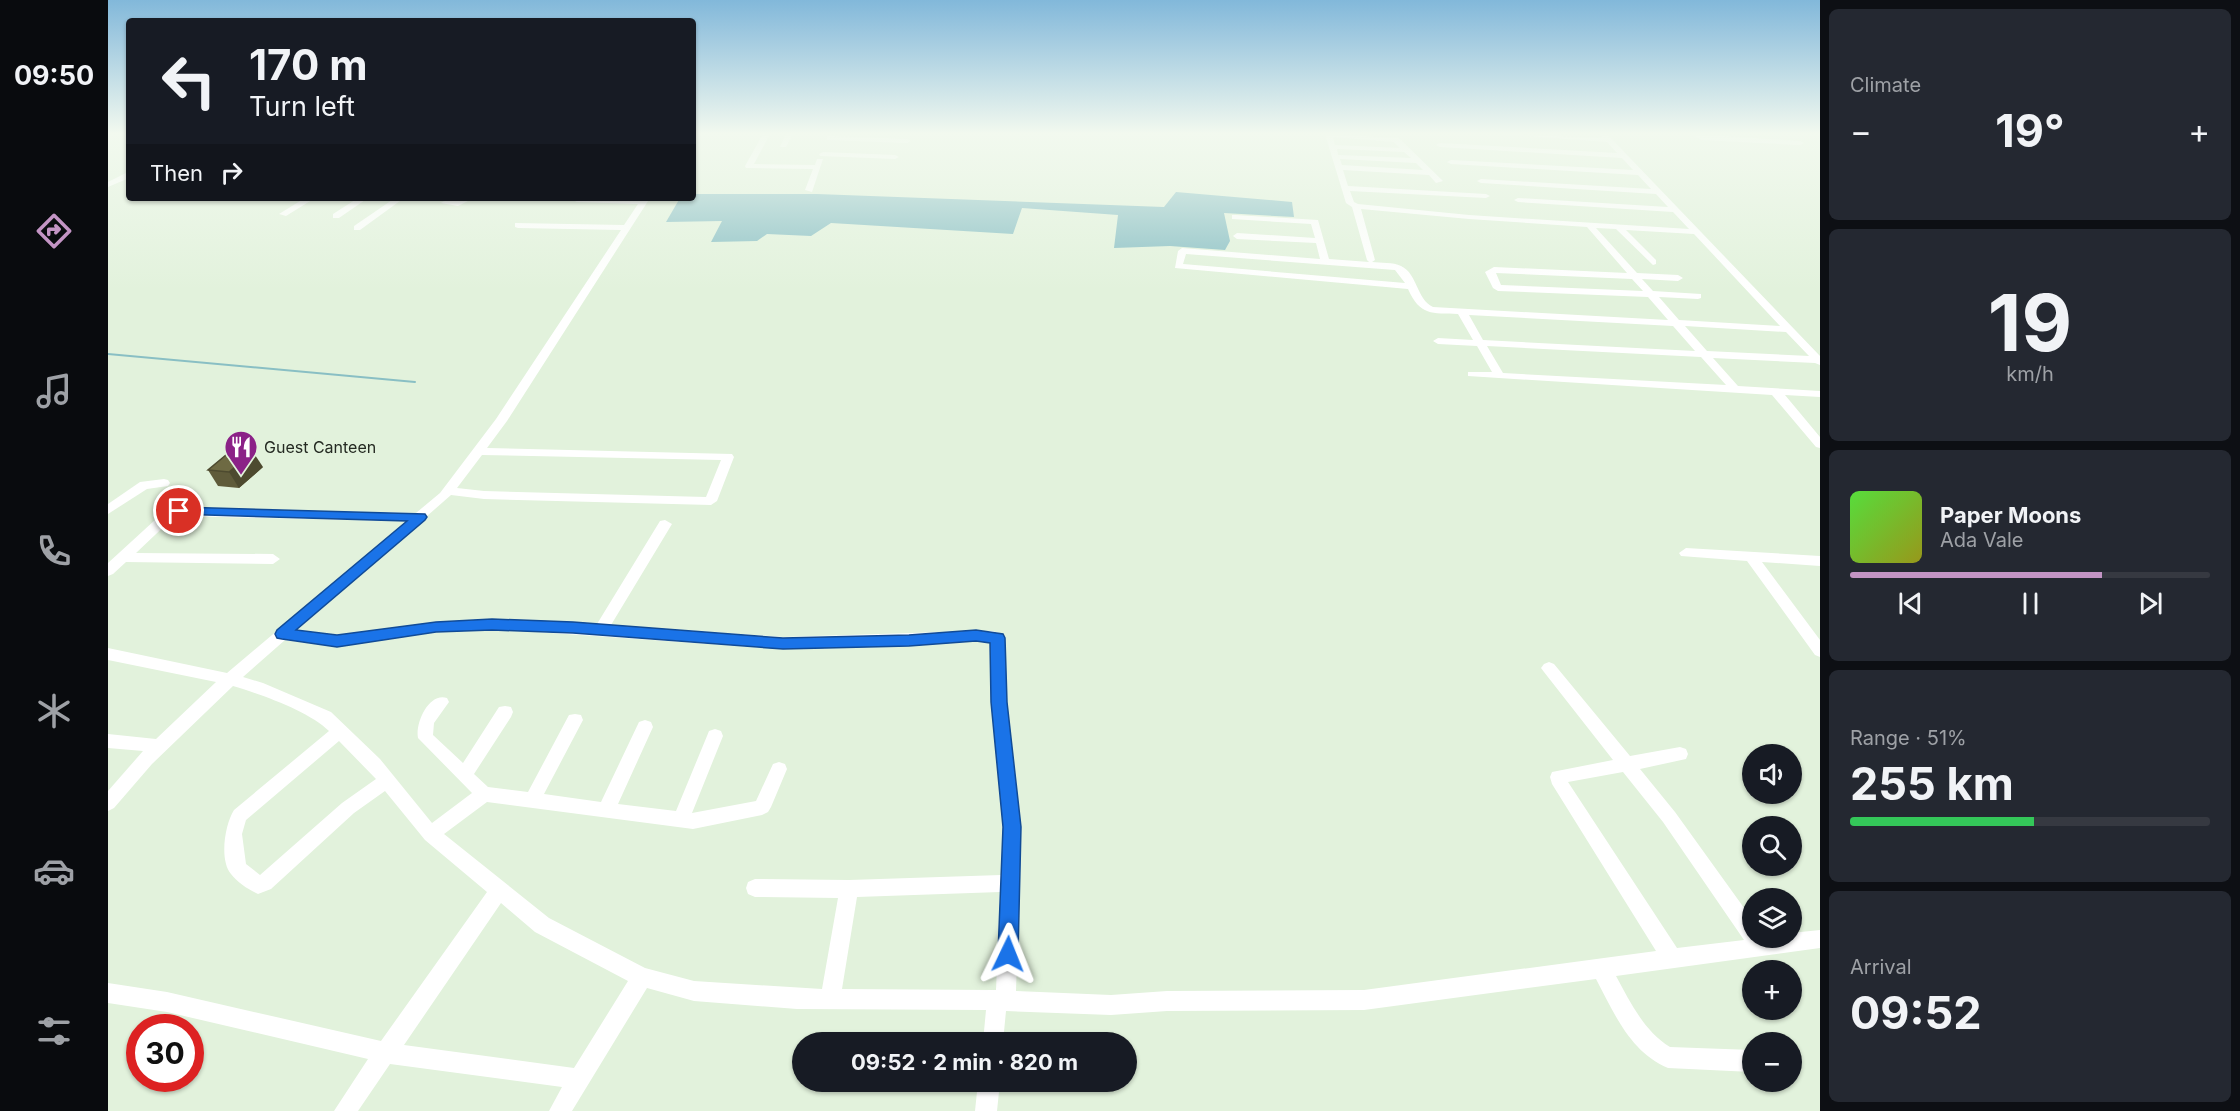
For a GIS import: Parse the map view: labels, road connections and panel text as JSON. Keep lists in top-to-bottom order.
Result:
{
  "places": {
    "restaurant": ["Guest Canteen"]
  },
  "page": {
    "tabs": "09:50",
    "tile": [
      "Climate",
      ["19", "km/h"],
      ["Range · 51%", "255 km"],
      ["Arrival", "09:52"]
    ],
    "turn": ["170 m", "Turn left"],
    "heat": ["−", "19°", "+"],
    "then": "Then",
    "song": ["Paper Moons", "Ada Vale"],
    "map_buttons": ["+", "−"],
    "limit": "30",
    "trip": "09:52 · 2 min · 820 m"
  }
}
